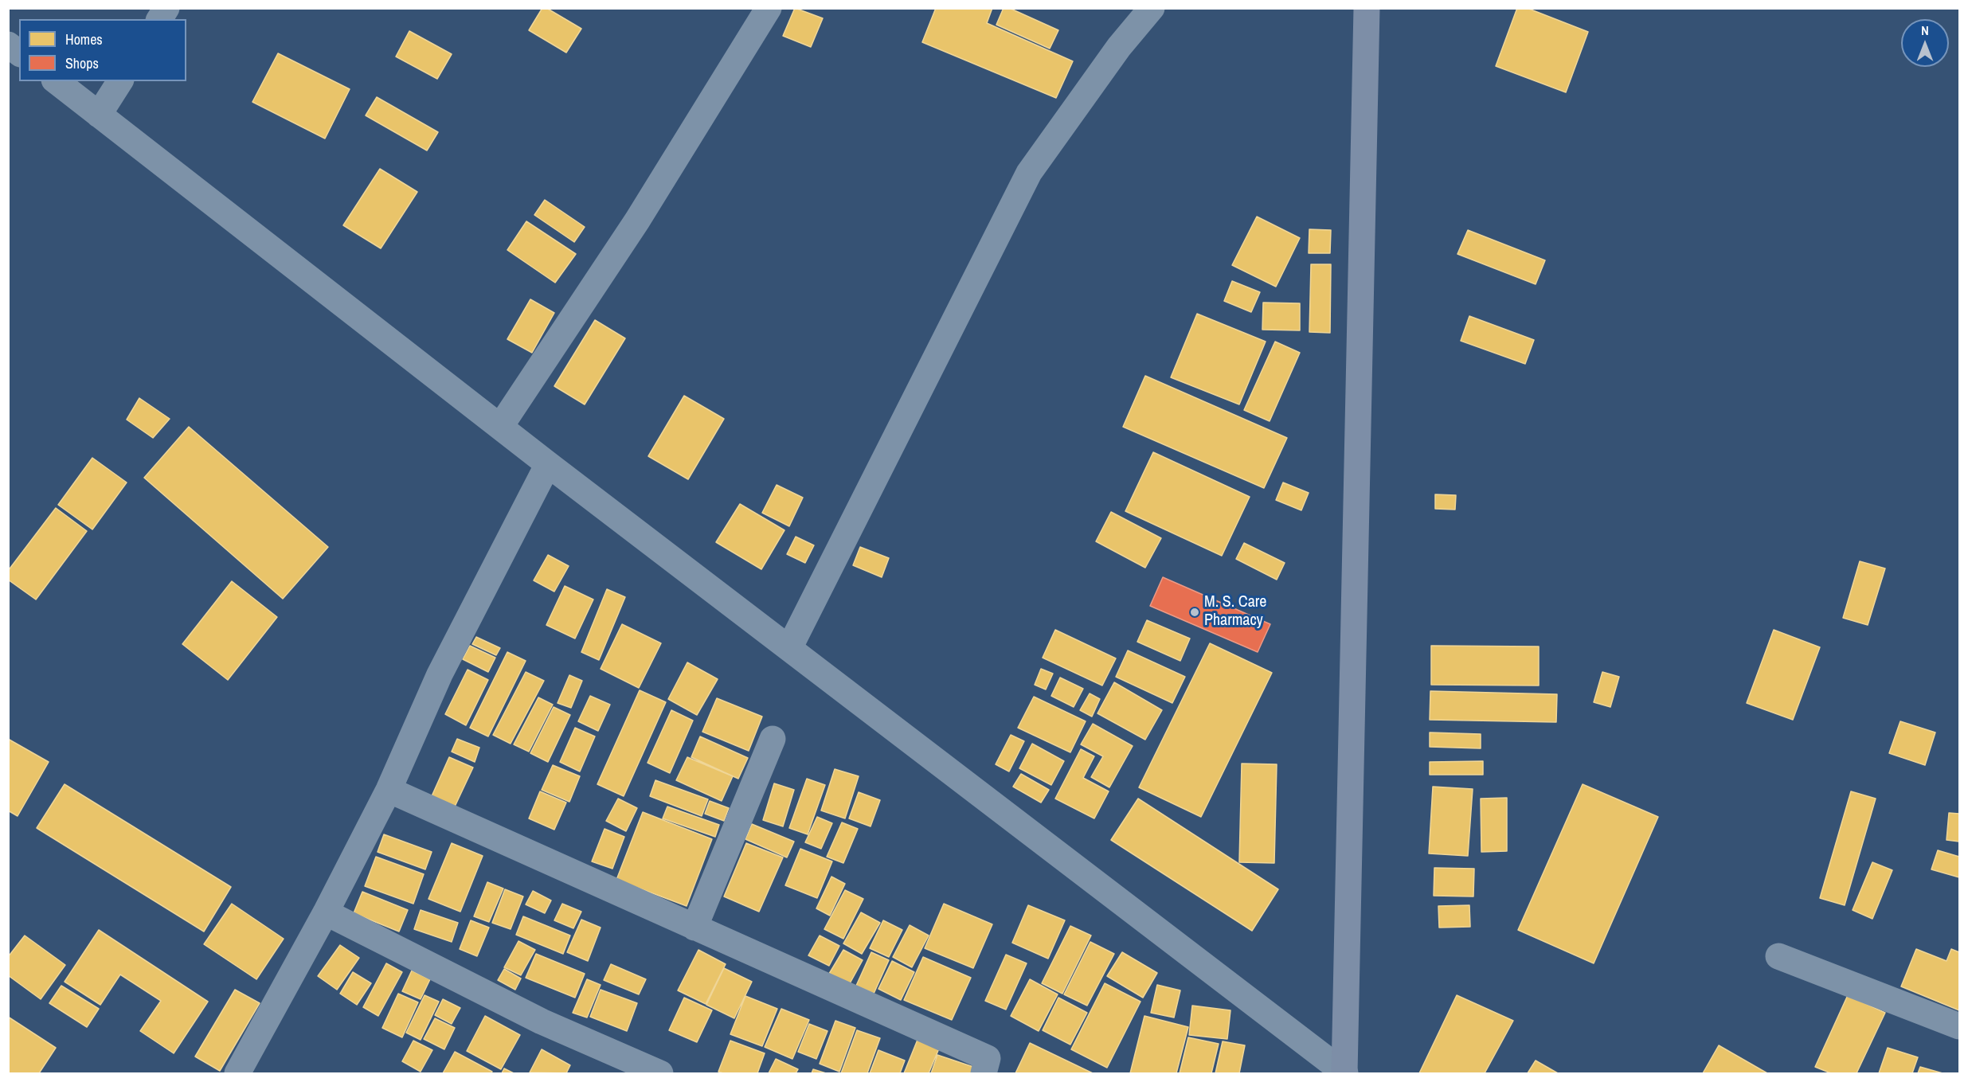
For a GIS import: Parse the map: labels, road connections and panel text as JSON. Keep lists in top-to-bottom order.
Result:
{
  "places": ["M. S. Care Pharmacy"],
  "legend": ["Homes", "Shops"],
  "north": "top"
}
